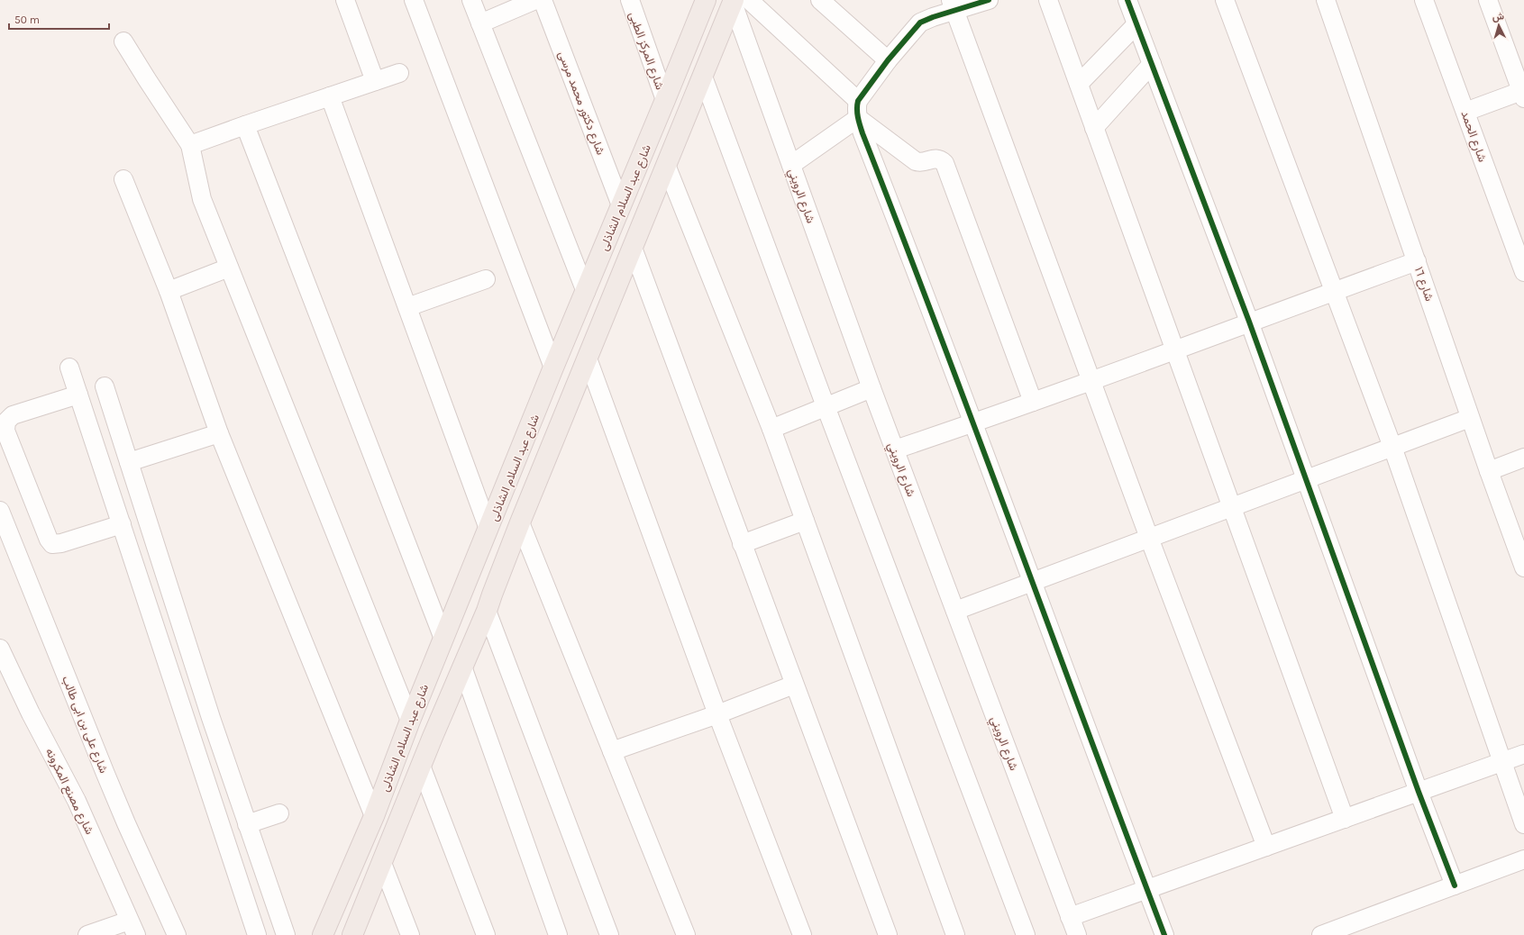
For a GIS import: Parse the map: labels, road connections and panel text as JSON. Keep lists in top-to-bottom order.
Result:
{
  "streets": {
    "main road": ["شارع عبد السلام الشاذلى"],
    "street": [
      "شارع المركز الطبى",
      "شارع دكتور محمد مرسى",
      "شارع الحمد",
      "شارع الرويني",
      "شارع ١٦",
      "شارع على بن ابى طالب",
      "شارع مصنع المكرونه"
    ]
  },
  "crossings": [
    ["شارع المركز الطبى", "شارع عبد السلام الشاذلى"],
    ["شارع دكتور محمد مرسى", "شارع عبد السلام الشاذلى"]
  ],
  "scale_bar": "50 m",
  "north": "top"
}
